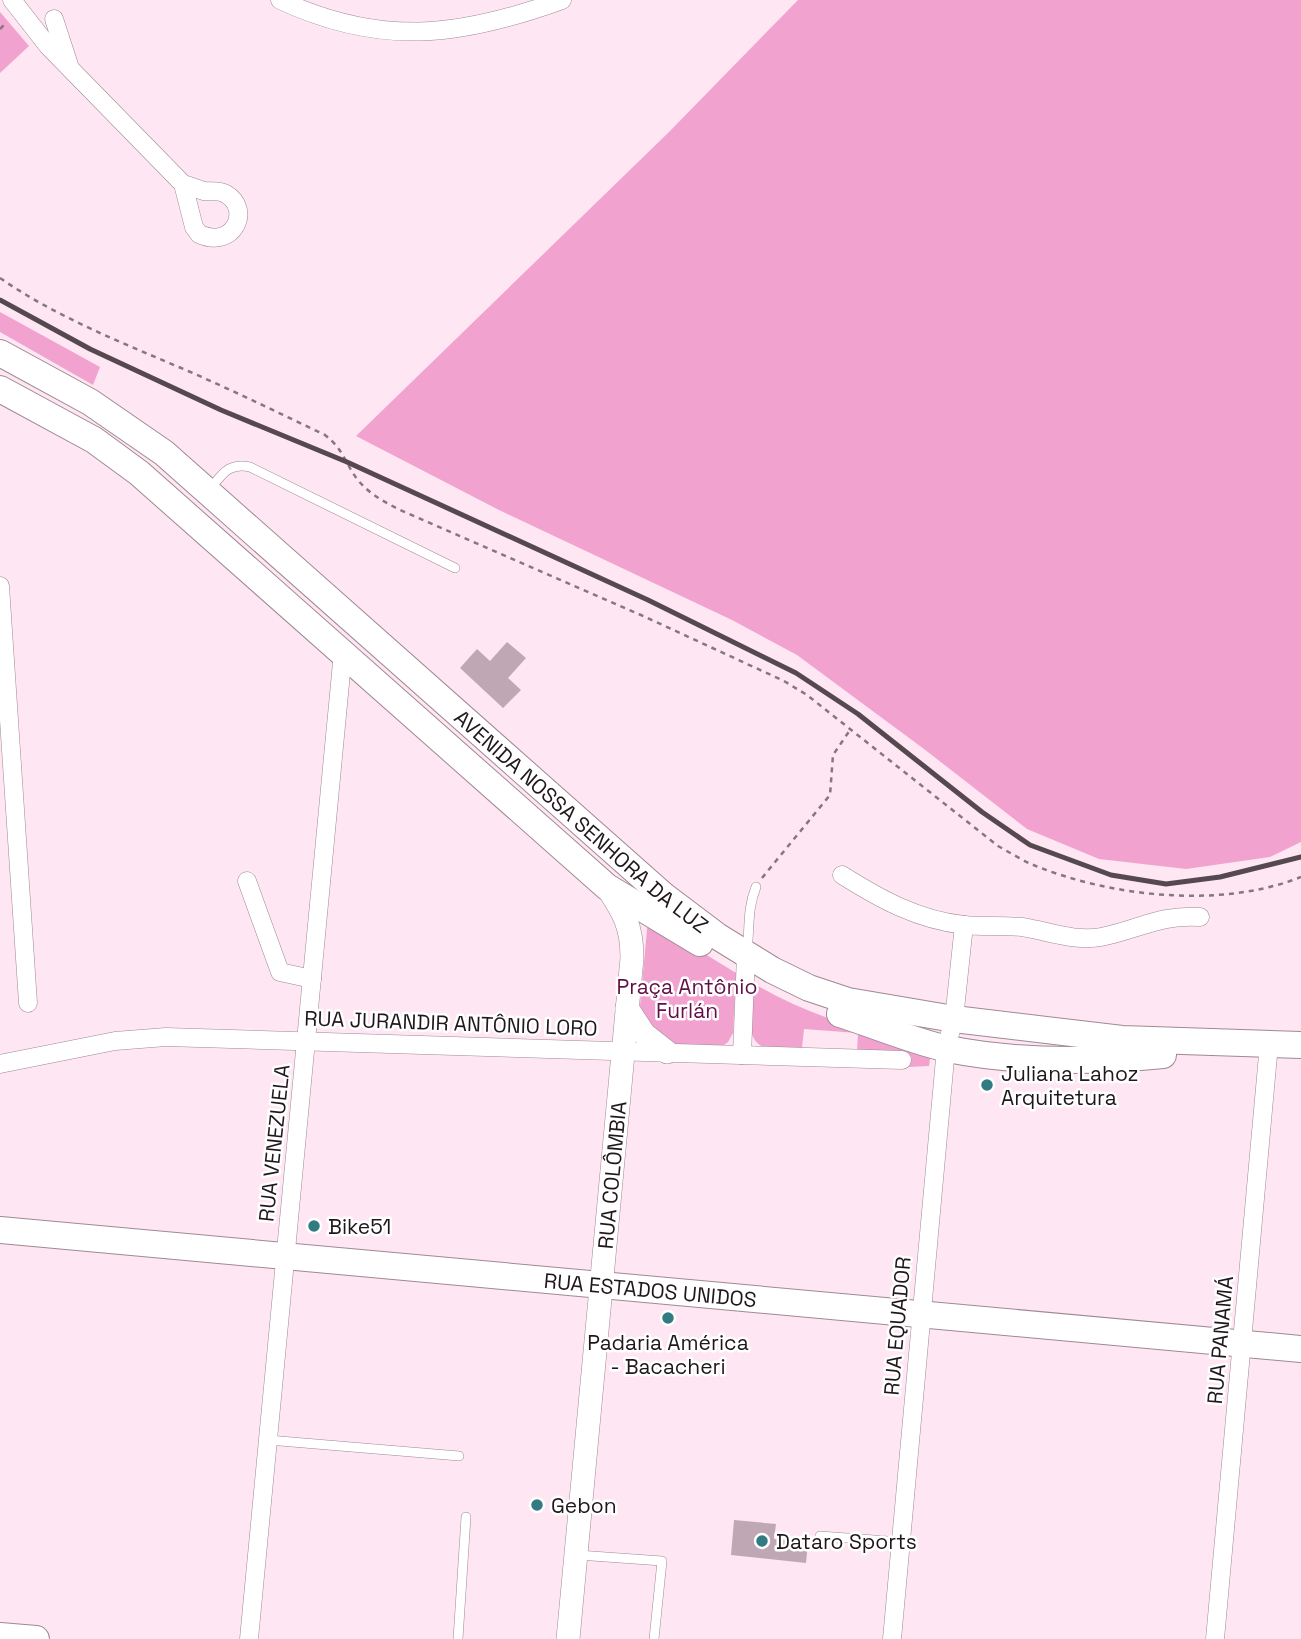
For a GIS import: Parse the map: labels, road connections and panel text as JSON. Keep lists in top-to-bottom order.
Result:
{
  "streets": {
    "main road": ["AVENIDA NOSSA SENHORA DA LUZ", "RUA ESTADOS UNIDOS"],
    "street": [
      "RUA JURANDIR ANTÔNIO LORO",
      "RUA VENEZUELA",
      "RUA COLÔMBIA",
      "RUA EQUADOR",
      "RUA PANAMÁ"
    ]
  },
  "crossings": [
    ["AVENIDA NOSSA SENHORA DA LUZ", "RUA VENEZUELA"],
    ["AVENIDA NOSSA SENHORA DA LUZ", "RUA COLÔMBIA"],
    ["AVENIDA NOSSA SENHORA DA LUZ", "RUA EQUADOR"],
    ["AVENIDA NOSSA SENHORA DA LUZ", "RUA PANAMÁ"],
    ["RUA JURANDIR ANTÔNIO LORO", "RUA VENEZUELA"],
    ["RUA JURANDIR ANTÔNIO LORO", "RUA COLÔMBIA"],
    ["RUA VENEZUELA", "RUA ESTADOS UNIDOS"],
    ["RUA COLÔMBIA", "RUA ESTADOS UNIDOS"],
    ["RUA ESTADOS UNIDOS", "RUA EQUADOR"],
    ["RUA ESTADOS UNIDOS", "RUA PANAMÁ"]
  ],
  "parks": ["Praça Antônio Furlán"],
  "places": [
    "Juliana Lahoz Arquitetura",
    "Bike51",
    "Padaria América - Bacacheri",
    "Gebon",
    "Dataro Sports"
  ]
}
